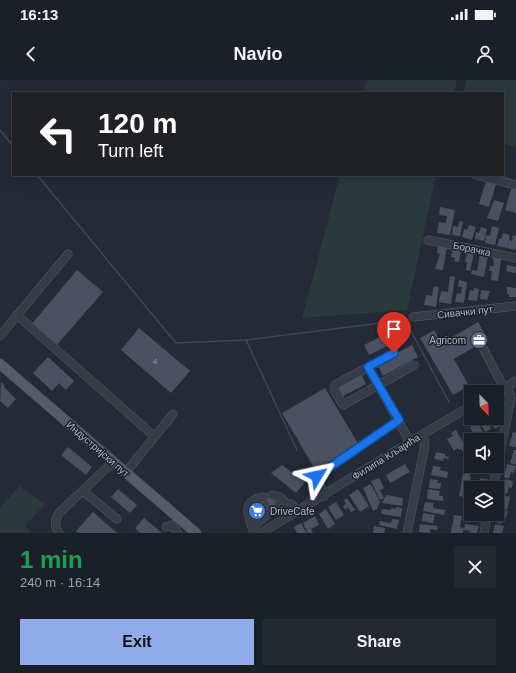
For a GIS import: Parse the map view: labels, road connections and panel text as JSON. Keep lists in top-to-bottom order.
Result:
{
  "streets": {
    "main road": ["Индустријски пут"],
    "street": ["Борачка", "Сивачки пут", "Филипа Кљајића"]
  },
  "places": {
    "office": ["Agricom"],
    "supermarket": ["DriveCafe"]
  },
  "house_numbers": ["4"],
  "north": "bottom right",
  "page": {
    "status": "16:13",
    "header": "Navio",
    "turn": ["120 m", "Turn left"],
    "heading": ["1 min", "240 m · 16:14"],
    "buttons": ["Exit", "Share"]
  }
}
